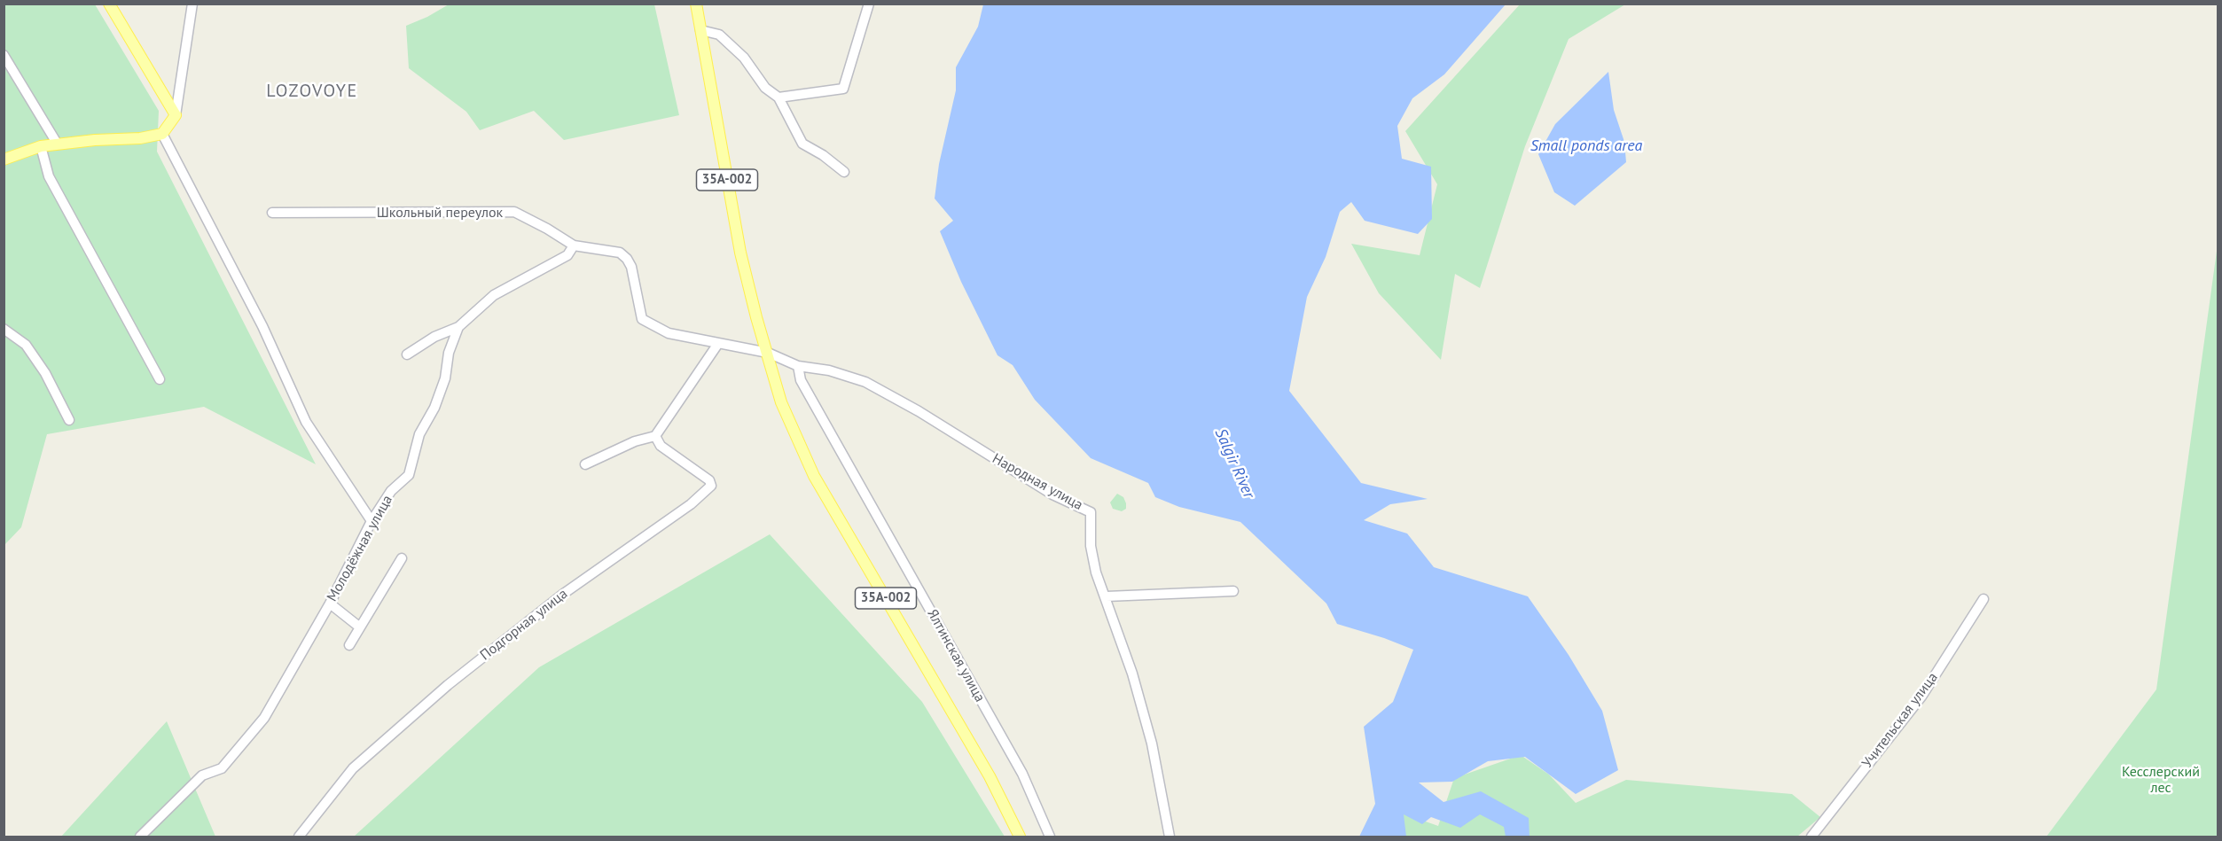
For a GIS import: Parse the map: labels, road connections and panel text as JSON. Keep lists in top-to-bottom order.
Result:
{
  "streets": {
    "main road": ["35А-002"],
    "street": [
      "Школьный переулок",
      "Народная улица",
      "Молодёжная улица",
      "Подгорная улица",
      "Ялтинская улица",
      "Учительская улица"
    ]
  },
  "crossings": [
    ["35А-002", "Народная улица"],
    ["Школьный переулок", "Народная улица"],
    ["Школьный переулок", "Молодёжная улица"],
    ["Народная улица", "Ялтинская улица"]
  ],
  "districts": ["LOZOVOYE"],
  "water": ["Small ponds area", "Salgir River"],
  "parks": ["Кесслерский лес"]
}
